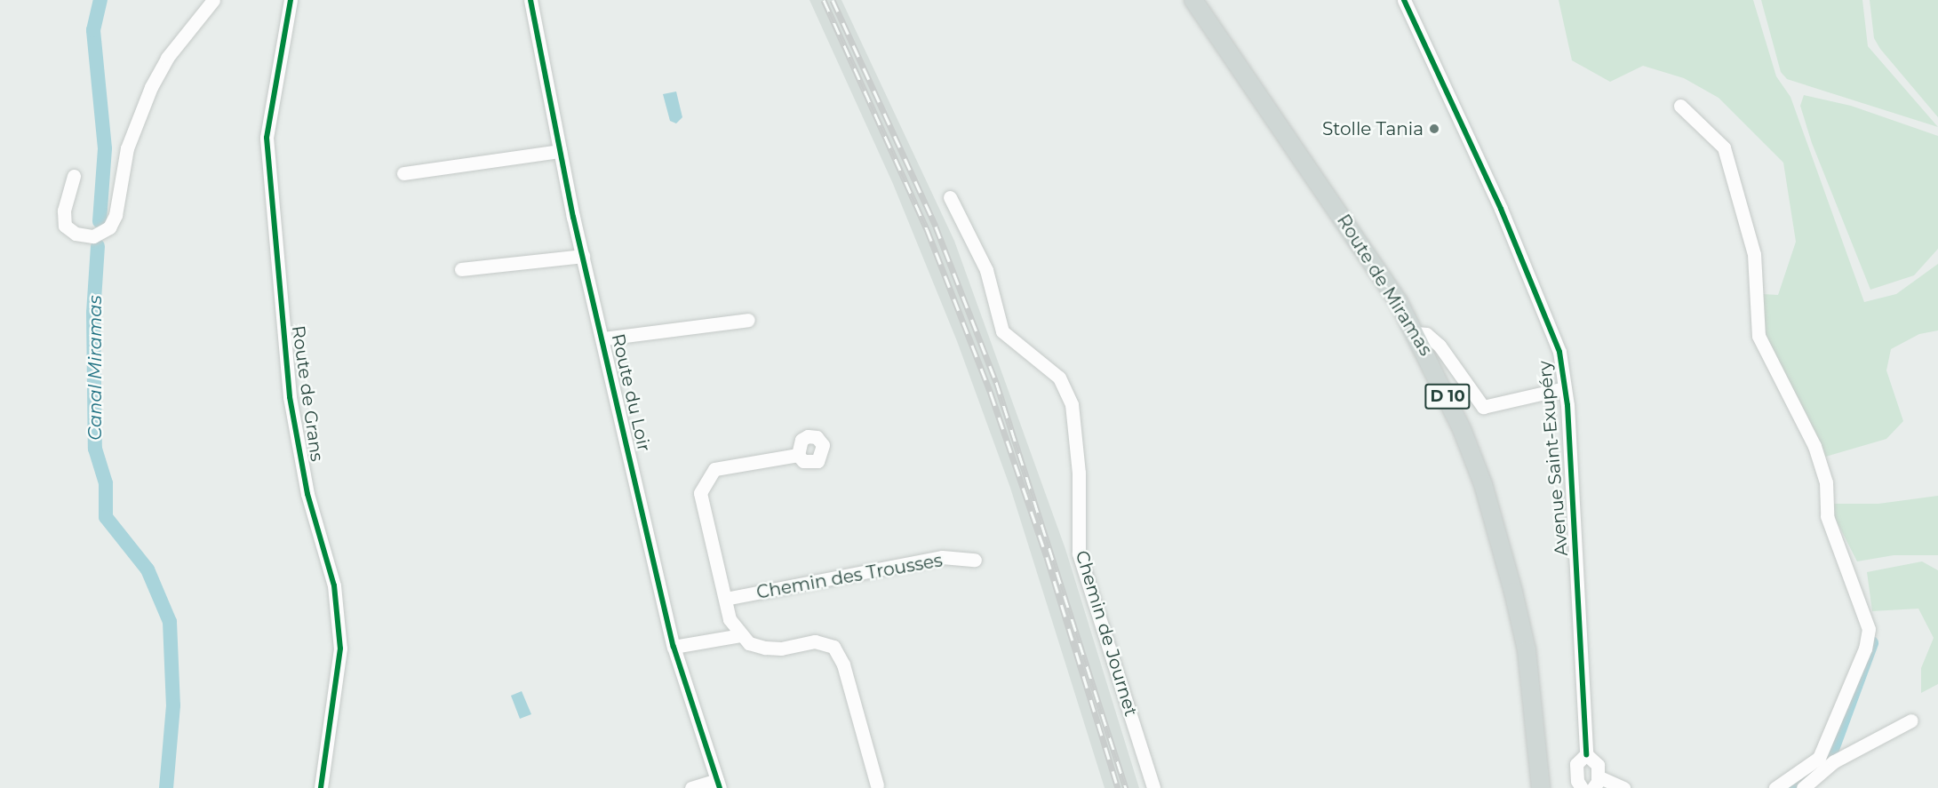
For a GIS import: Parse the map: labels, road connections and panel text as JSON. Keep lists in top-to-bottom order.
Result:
{
  "streets": {
    "main road": ["Route de Miramas", "D 10"],
    "street": [
      "Route du Loir",
      "Route de Grans",
      "Avenue Saint-Exupéry",
      "Chemin des Trousses",
      "Chemin de Journet"
    ]
  },
  "water": ["Canal Miramas"],
  "places": ["Stolle Tania"]
}
